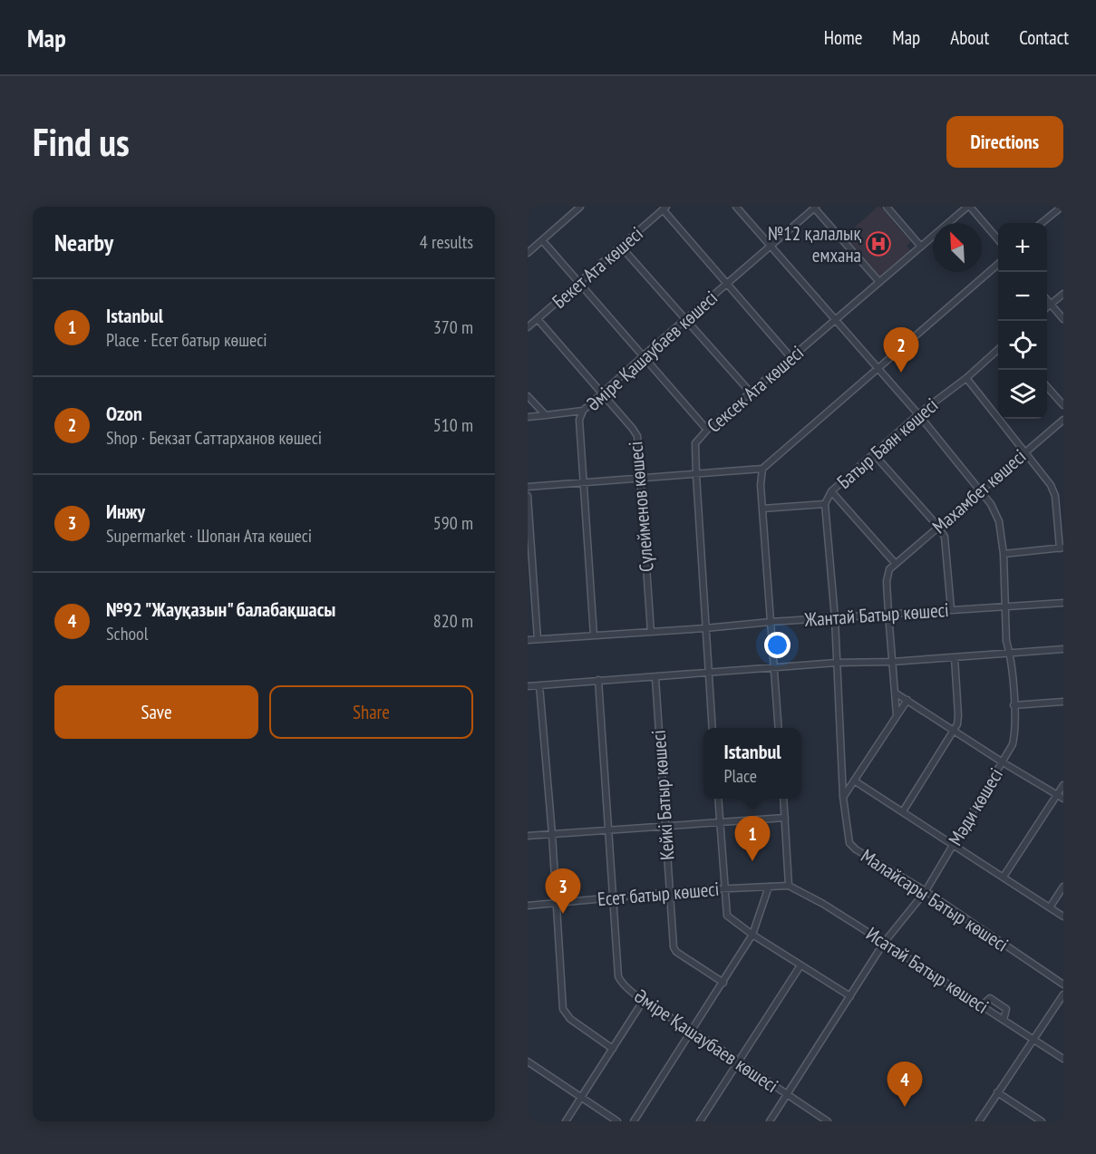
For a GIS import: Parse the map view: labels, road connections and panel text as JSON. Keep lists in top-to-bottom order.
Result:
{
  "streets": {
    "street": [
      "Бекет Ата көшесі",
      "Әміре Қашаубаев көшесі",
      "Сексек Ата көшесі",
      "Батыр Баян көшесі",
      "Махамбет көшесі",
      "Сүлейменов көшесі",
      "Жантай Батыр көшесі",
      "Кейкі Батыр көшесі",
      "Мәди көшесі",
      "Есет батыр көшесі",
      "Малайсары Батыр көшесі",
      "Исатай Батыр көшесі"
    ]
  },
  "crossings": [
    ["Бекет Ата көшесі", "Сүлейменов көшесі"],
    ["Әміре Қашаубаев көшесі", "Сүлейменов көшесі"],
    ["Әміре Қашаубаев көшесі", "Жантай Батыр көшесі"],
    ["Әміре Қашаубаев көшесі", "Мәди көшесі"],
    ["Әміре Қашаубаев көшесі", "Есет батыр көшесі"],
    ["Сексек Ата көшесі", "Жантай Батыр көшесі"],
    ["Батыр Баян көшесі", "Жантай Батыр көшесі"],
    ["Батыр Баян көшесі", "Малайсары Батыр көшесі"],
    ["Сүлейменов көшесі", "Жантай Батыр көшесі"],
    ["Жантай Батыр көшесі", "Мәди көшесі"],
    ["Кейкі Батыр көшесі", "Есет батыр көшесі"],
    ["Мәди көшесі", "Малайсары Батыр көшесі"],
    ["Мәди көшесі", "Исатай Батыр көшесі"],
    ["Есет батыр көшесі", "Исатай Батыр көшесі"]
  ],
  "places": {
    "hospital": ["№12 қалалық емхана"]
  },
  "north": "top left",
  "page": {
    "header": "Map",
    "nav": [
      "Home",
      "Map",
      "About",
      "Contact"
    ],
    "buttons": [
      "Directions",
      ["Save", "Share"]
    ],
    "title": "Find us",
    "heading": ["Nearby", "4 results"],
    "map_buttons": ["+", "−"],
    "list": [
      {
        "mark": "1",
        "name": "Istanbul",
        "note": "Place · Есет батыр көшесі",
        "value": "370 m"
      },
      {
        "mark": "2",
        "name": "Ozon",
        "note": "Shop · Бекзат Саттарханов көшесі",
        "value": "510 m"
      },
      {
        "mark": "3",
        "name": "Инжу",
        "note": "Supermarket · Шопан Ата көшесі",
        "value": "590 m"
      },
      {
        "mark": "4",
        "name": "№92 \"Жауқазын\" балабақшасы",
        "note": "School",
        "value": "820 m"
      }
    ],
    "pins": [
      "2",
      "1",
      "3",
      "4"
    ],
    "popup": ["Istanbul", "Place"]
  }
}
